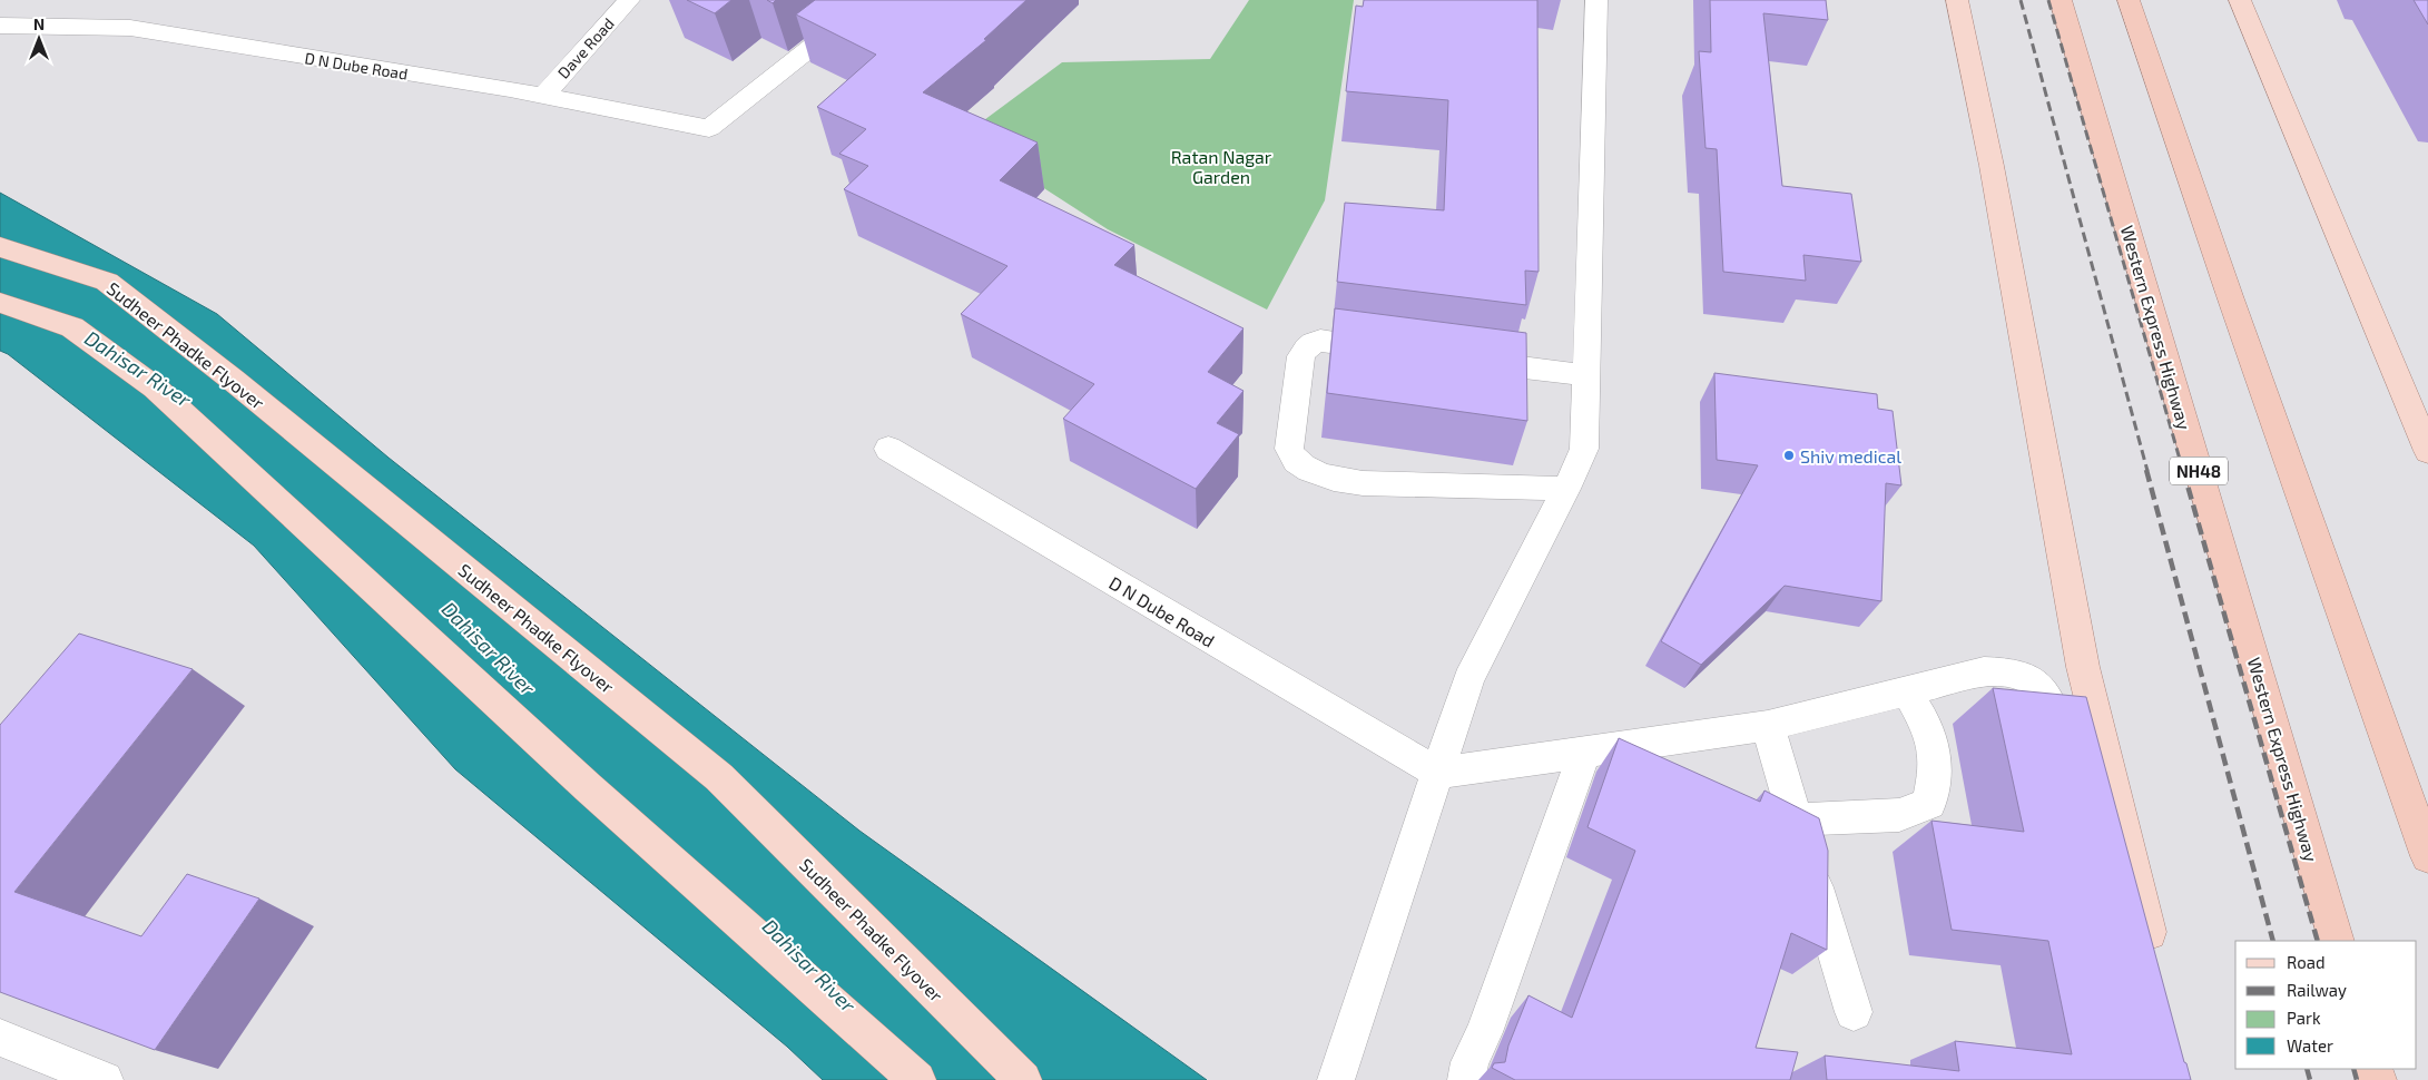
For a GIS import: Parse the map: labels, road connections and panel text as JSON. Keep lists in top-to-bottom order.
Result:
{
  "streets": {
    "highway": ["Western Express Highway", "NH48"],
    "main road": ["Sudheer Phadke Flyover"],
    "street": ["Dave Road", "D N Dube Road"]
  },
  "crossings": [
    ["Dave Road", "D N Dube Road"]
  ],
  "water": ["Dahisar River"],
  "parks": ["Ratan Nagar Garden"],
  "places": ["Shiv medical"],
  "legend": [
    "Road",
    "Railway",
    "Park",
    "Water"
  ],
  "north": "top"
}
